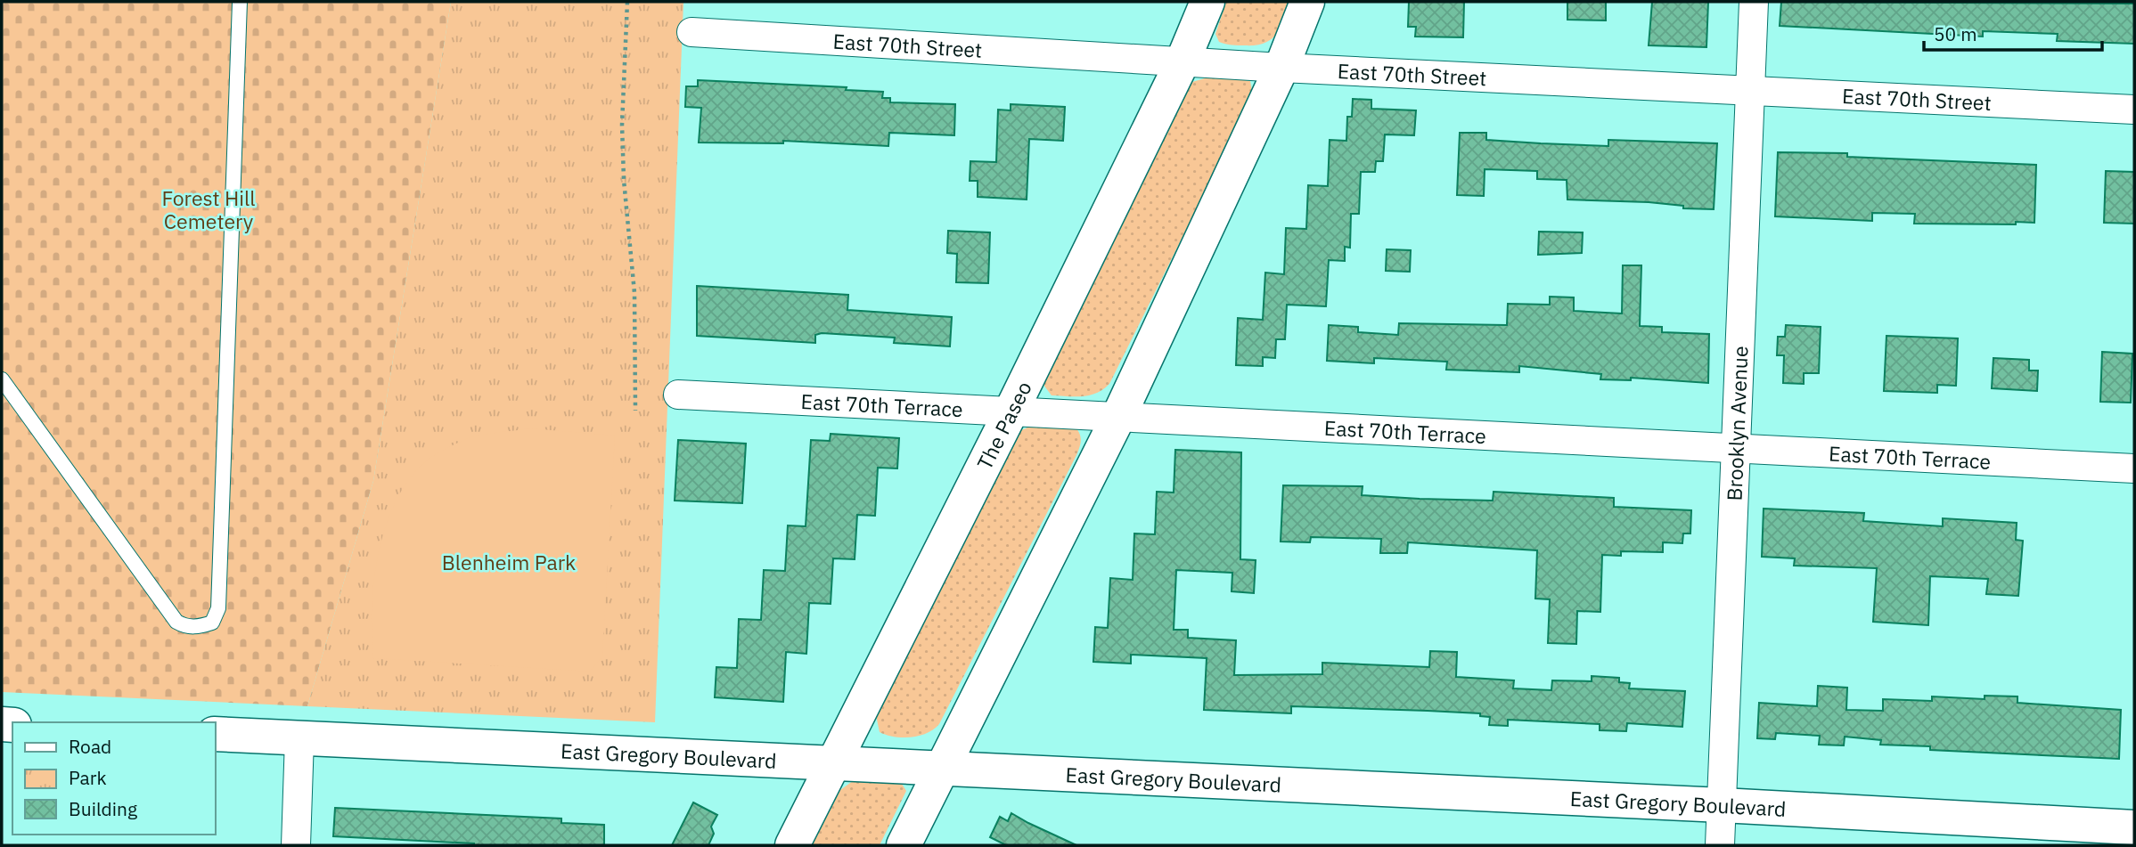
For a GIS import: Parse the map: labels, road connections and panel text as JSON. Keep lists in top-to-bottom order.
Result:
{
  "streets": {
    "main road": ["The Paseo", "East Gregory Boulevard"],
    "street": ["East 70th Street", "East 70th Terrace", "Brooklyn Avenue"]
  },
  "crossings": [
    ["East 70th Street", "Brooklyn Avenue"],
    ["East 70th Street", "The Paseo"],
    ["East 70th Terrace", "Brooklyn Avenue"],
    ["East 70th Terrace", "The Paseo"],
    ["Brooklyn Avenue", "East Gregory Boulevard"],
    ["The Paseo", "East Gregory Boulevard"]
  ],
  "parks": ["Forest Hill Cemetery", "Blenheim Park"],
  "legend": ["Road", "Park", "Building"],
  "scale_bar": "50 m"
}
